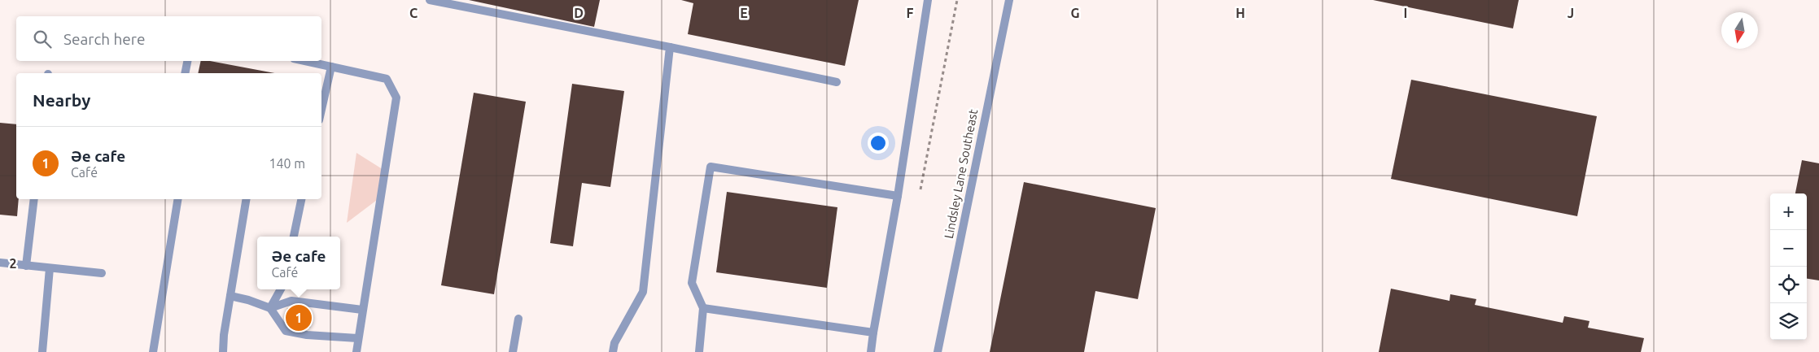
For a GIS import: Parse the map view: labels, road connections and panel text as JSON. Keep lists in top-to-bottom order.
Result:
{
  "streets": {
    "street": ["Lindsley Lane Southeast"]
  },
  "north": "bottom",
  "page": {
    "search": "Search here",
    "heading": "Nearby",
    "list": [
      {
        "mark": "1",
        "name": "əe cafe",
        "note": "Café",
        "value": "140 m"
      }
    ],
    "map_buttons": ["+", "−"],
    "popup": ["əe cafe", "Café"],
    "pins": "1"
  },
  "grid": {
    "columns": [
      "C",
      "D",
      "E",
      "F",
      "G",
      "H",
      "I",
      "J"
    ],
    "rows": ["2"]
  }
}
